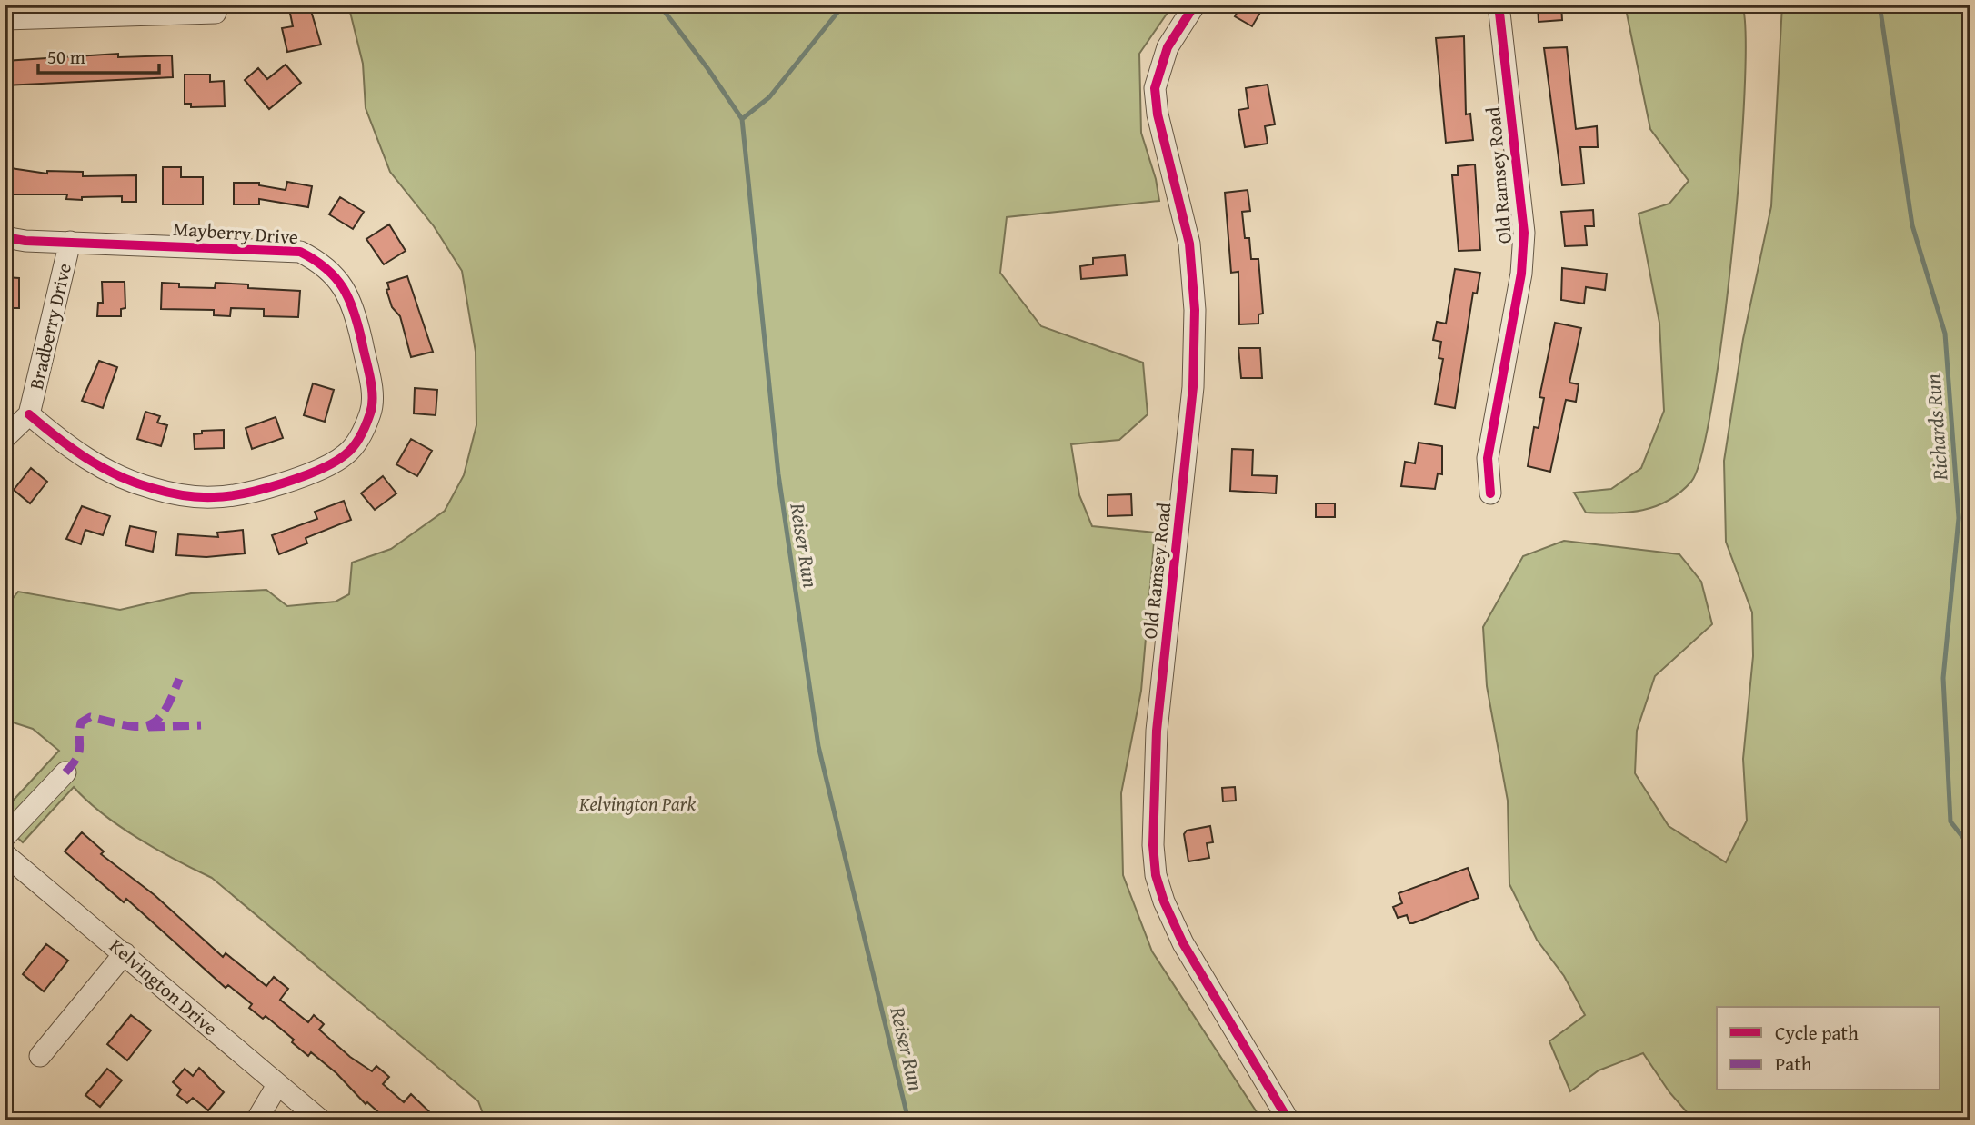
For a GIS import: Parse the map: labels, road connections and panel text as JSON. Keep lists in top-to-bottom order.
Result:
{
  "streets": {
    "street": [
      "Old Ramsey Road",
      "Mayberry Drive",
      "Bradberry Drive",
      "Kelvington Drive"
    ]
  },
  "crossings": [
    ["Mayberry Drive", "Bradberry Drive"]
  ],
  "water": ["Richards Run", "Reiser Run"],
  "parks": ["Kelvington Park"],
  "legend": ["Cycle path", "Path"],
  "scale_bar": "50 m"
}
